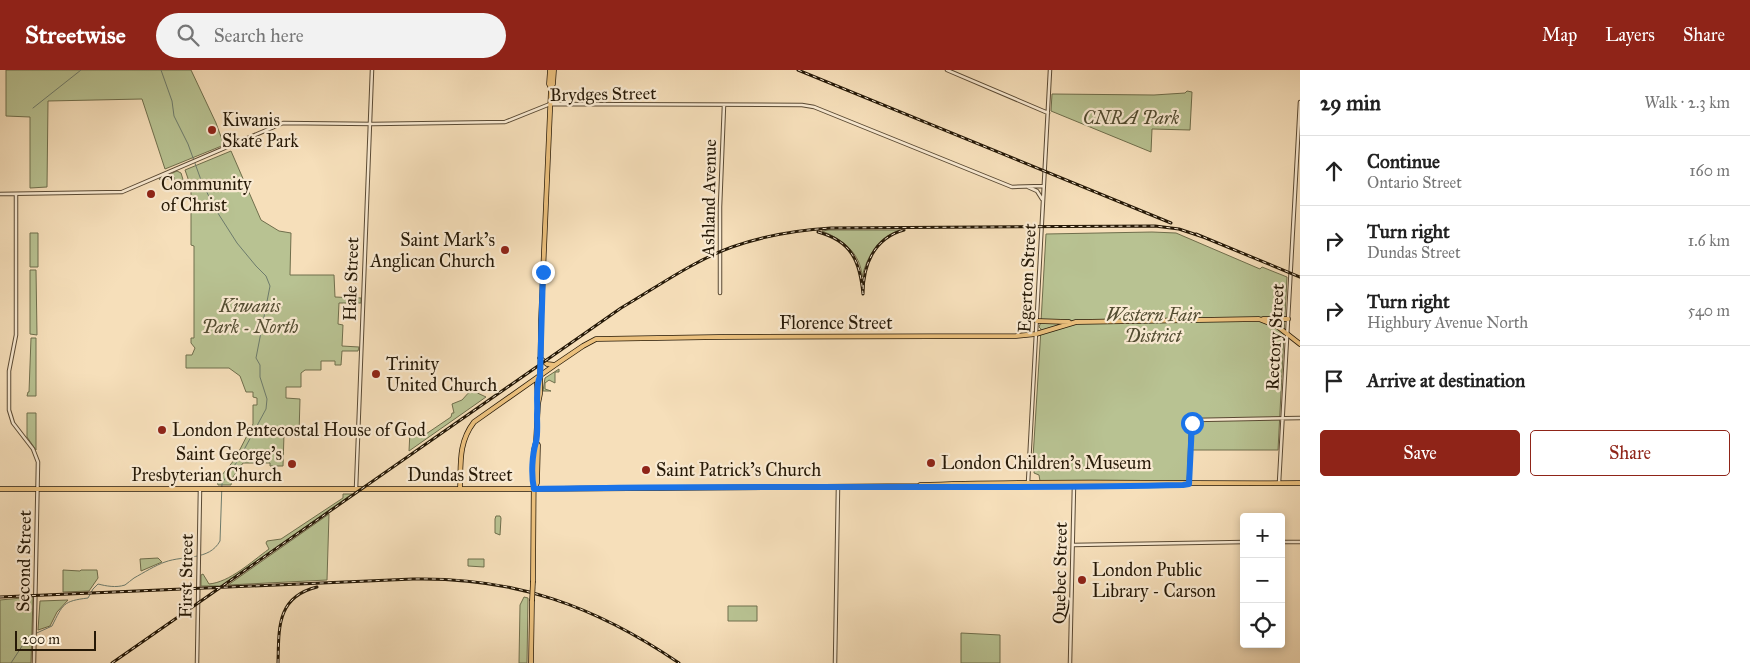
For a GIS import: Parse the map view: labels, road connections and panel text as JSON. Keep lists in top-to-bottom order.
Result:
{
  "streets": {
    "main road": ["Florence Street", "Dundas Street"],
    "street": [
      "Brydges Street",
      "Ashland Avenue",
      "Egerton Street",
      "Hale Street",
      "Rectory Street",
      "Second Street",
      "Quebec Street",
      "First Street"
    ]
  },
  "crossings": [
    ["Brydges Street", "Ashland Avenue"],
    ["Brydges Street", "Egerton Street"],
    ["Brydges Street", "Hale Street"],
    ["Brydges Street", "Second Street"],
    ["Egerton Street", "Florence Street"],
    ["Egerton Street", "Dundas Street"],
    ["Hale Street", "Dundas Street"],
    ["Florence Street", "Rectory Street"],
    ["Florence Street", "Dundas Street"],
    ["Rectory Street", "Dundas Street"],
    ["Dundas Street", "Second Street"],
    ["Dundas Street", "Quebec Street"],
    ["Dundas Street", "First Street"]
  ],
  "parks": ["CNRA Park", "Kiwanis Park - North", "Western Fair District"],
  "places": [
    "Kiwanis Skate Park",
    "Community of Christ",
    "Saint Mark's Anglican Church",
    "Trinity United Church",
    "London Pentecostal House of God",
    "London Children's Museum",
    "Saint George's Presbyterian Church",
    "Saint Patrick's Church",
    "London Public Library - Carson"
  ],
  "scale_bar": "200 m",
  "page": {
    "header": "Streetwise",
    "search": "Search here",
    "nav": ["Map", "Layers", "Share"],
    "heading": ["29 min", "Walk · 2.3 km"],
    "list": [
      ["Continue", "Ontario Street", "160 m"],
      ["Turn right", "Dundas Street", "1.6 km"],
      ["Turn right", "Highbury Avenue North", "540 m"],
      "Arrive at destination"
    ],
    "buttons": ["Save", "Share"],
    "map_buttons": ["+", "−"],
    "scale": "200 m"
  }
}
